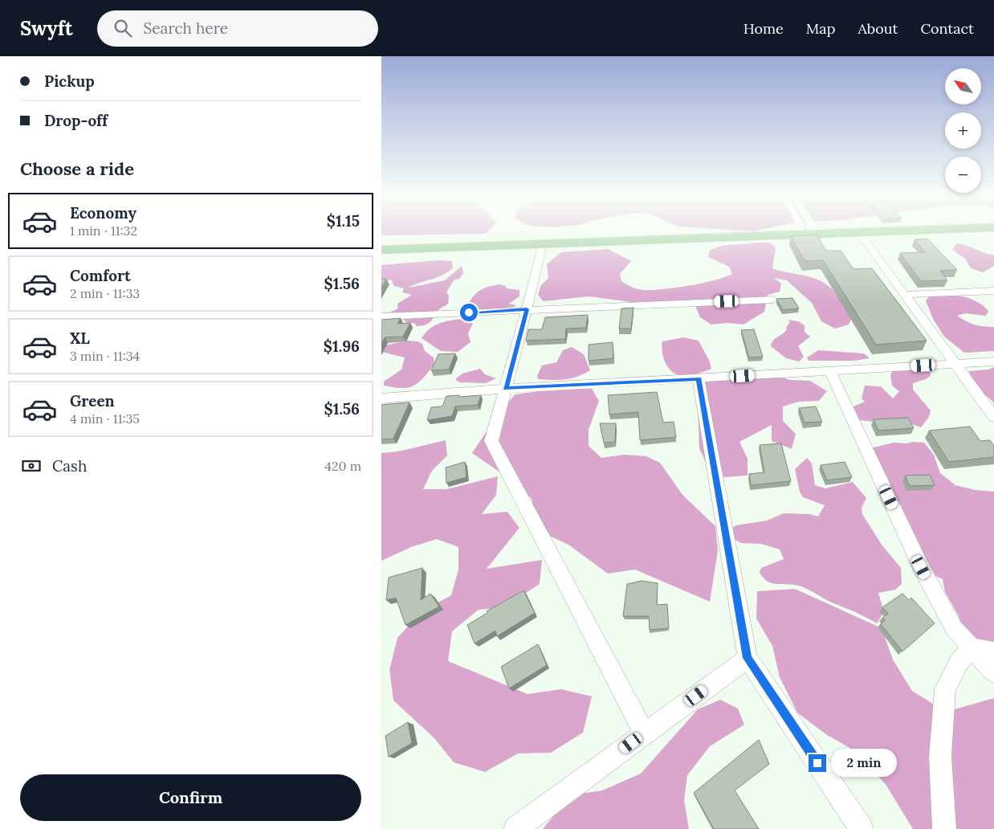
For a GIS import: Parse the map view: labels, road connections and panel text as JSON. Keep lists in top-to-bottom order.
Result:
{
  "north": "top left",
  "page": {
    "header": "Swyft",
    "search": "Search here",
    "nav": [
      "Home",
      "Map",
      "About",
      "Contact"
    ],
    "banner": ["Pickup", "Drop-off"],
    "map_buttons": ["+", "−"],
    "heading": "Choose a ride",
    "list": [
      {
        "name": "Economy",
        "note": "1 min · 11:32",
        "value": "$1.15"
      },
      {
        "name": "Comfort",
        "note": "2 min · 11:33",
        "value": "$1.56"
      },
      {
        "name": "XL",
        "note": "3 min · 11:34",
        "value": "$1.96"
      },
      {
        "name": "Green",
        "note": "4 min · 11:35",
        "value": "$1.56"
      }
    ],
    "pay": ["Cash", "420 m"],
    "bubble": "2 min",
    "buttons": "Confirm"
  }
}
